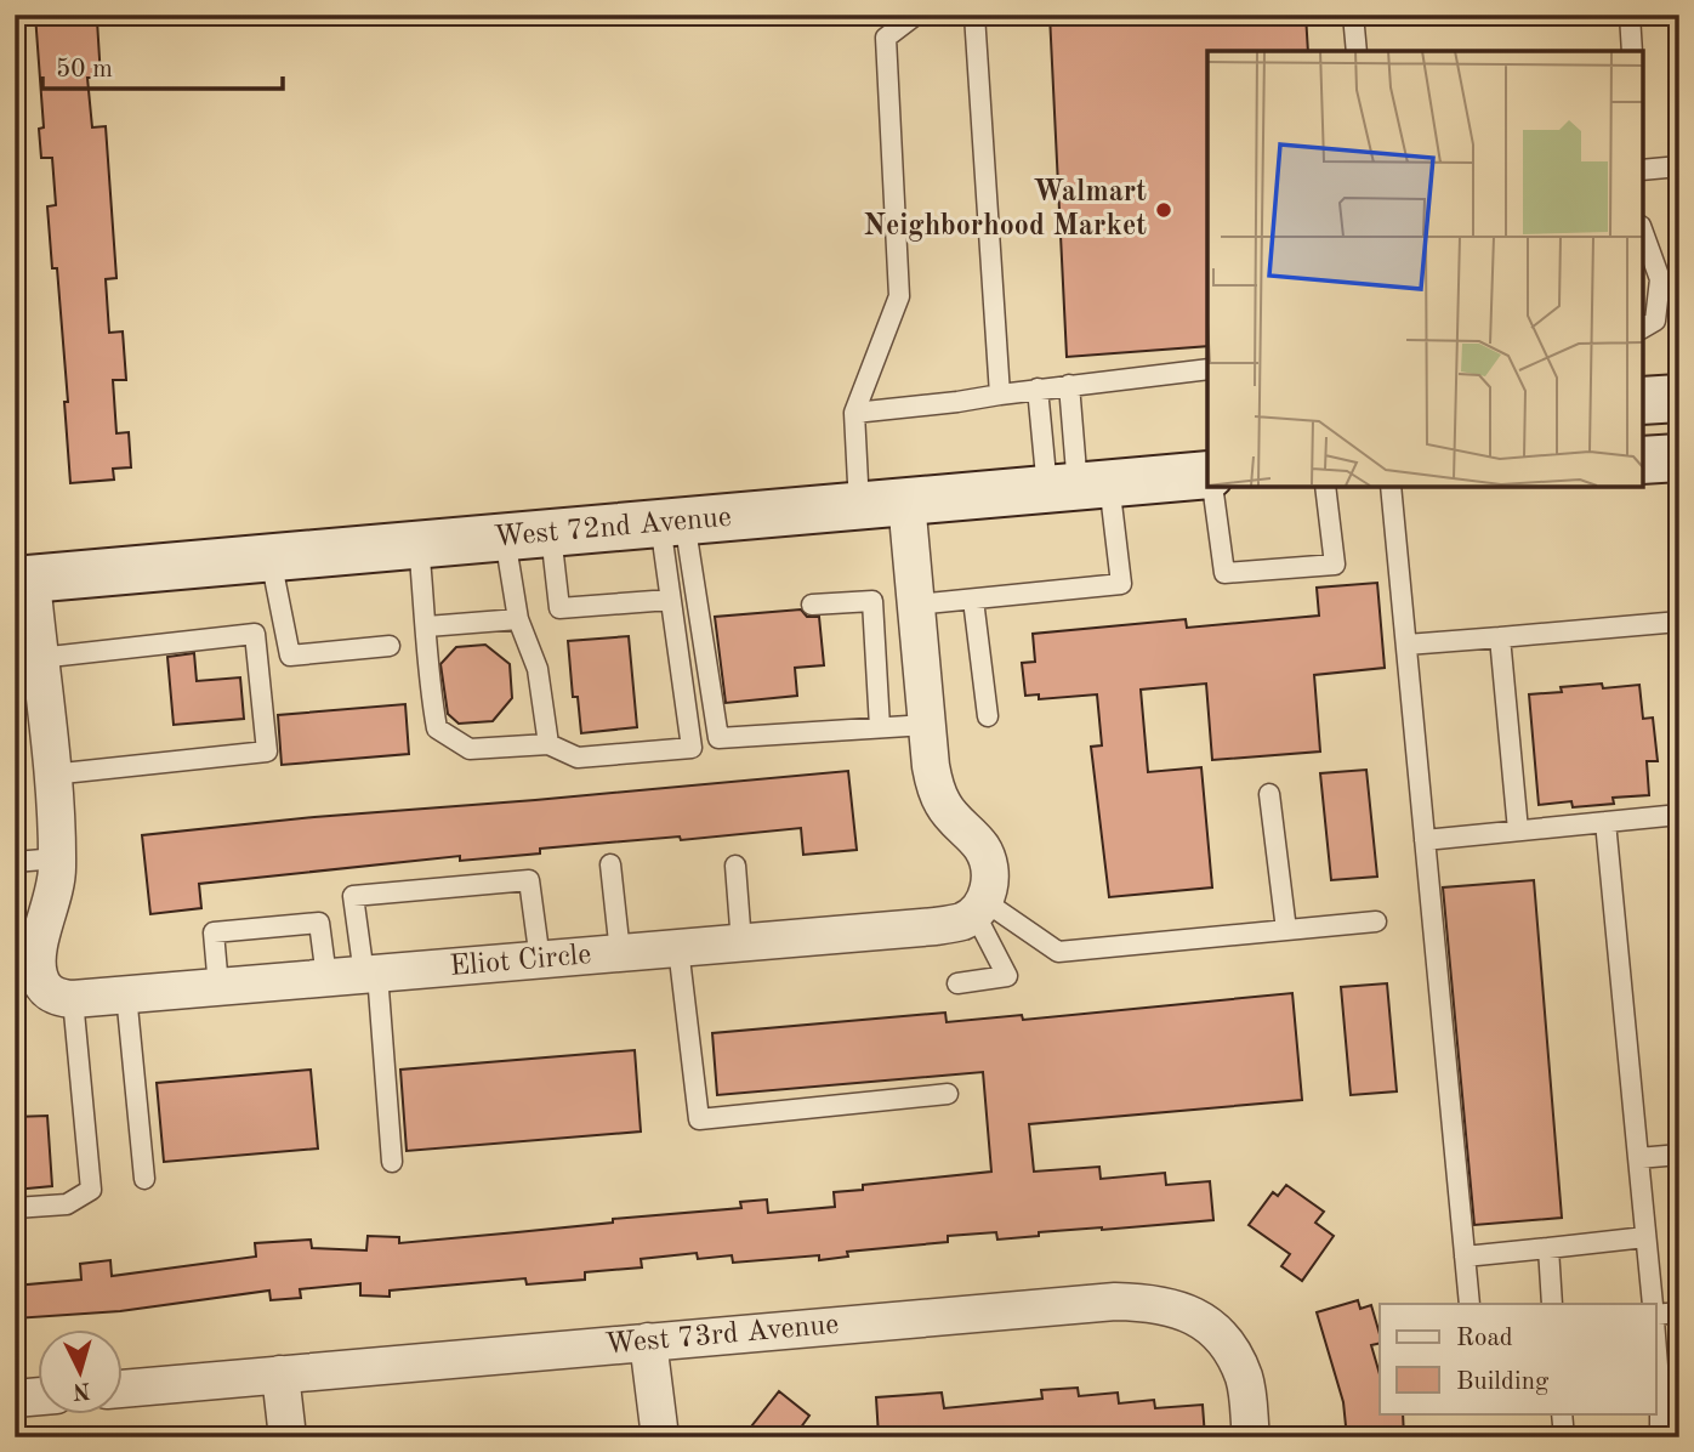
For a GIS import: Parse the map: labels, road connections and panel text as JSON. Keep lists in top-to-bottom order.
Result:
{
  "streets": {
    "main road": ["West 72nd Avenue"],
    "street": ["Eliot Circle", "West 73rd Avenue"]
  },
  "places": ["Walmart Neighborhood Market"],
  "legend": ["Road", "Building"],
  "scale_bar": "50 m",
  "north": "bottom"
}
